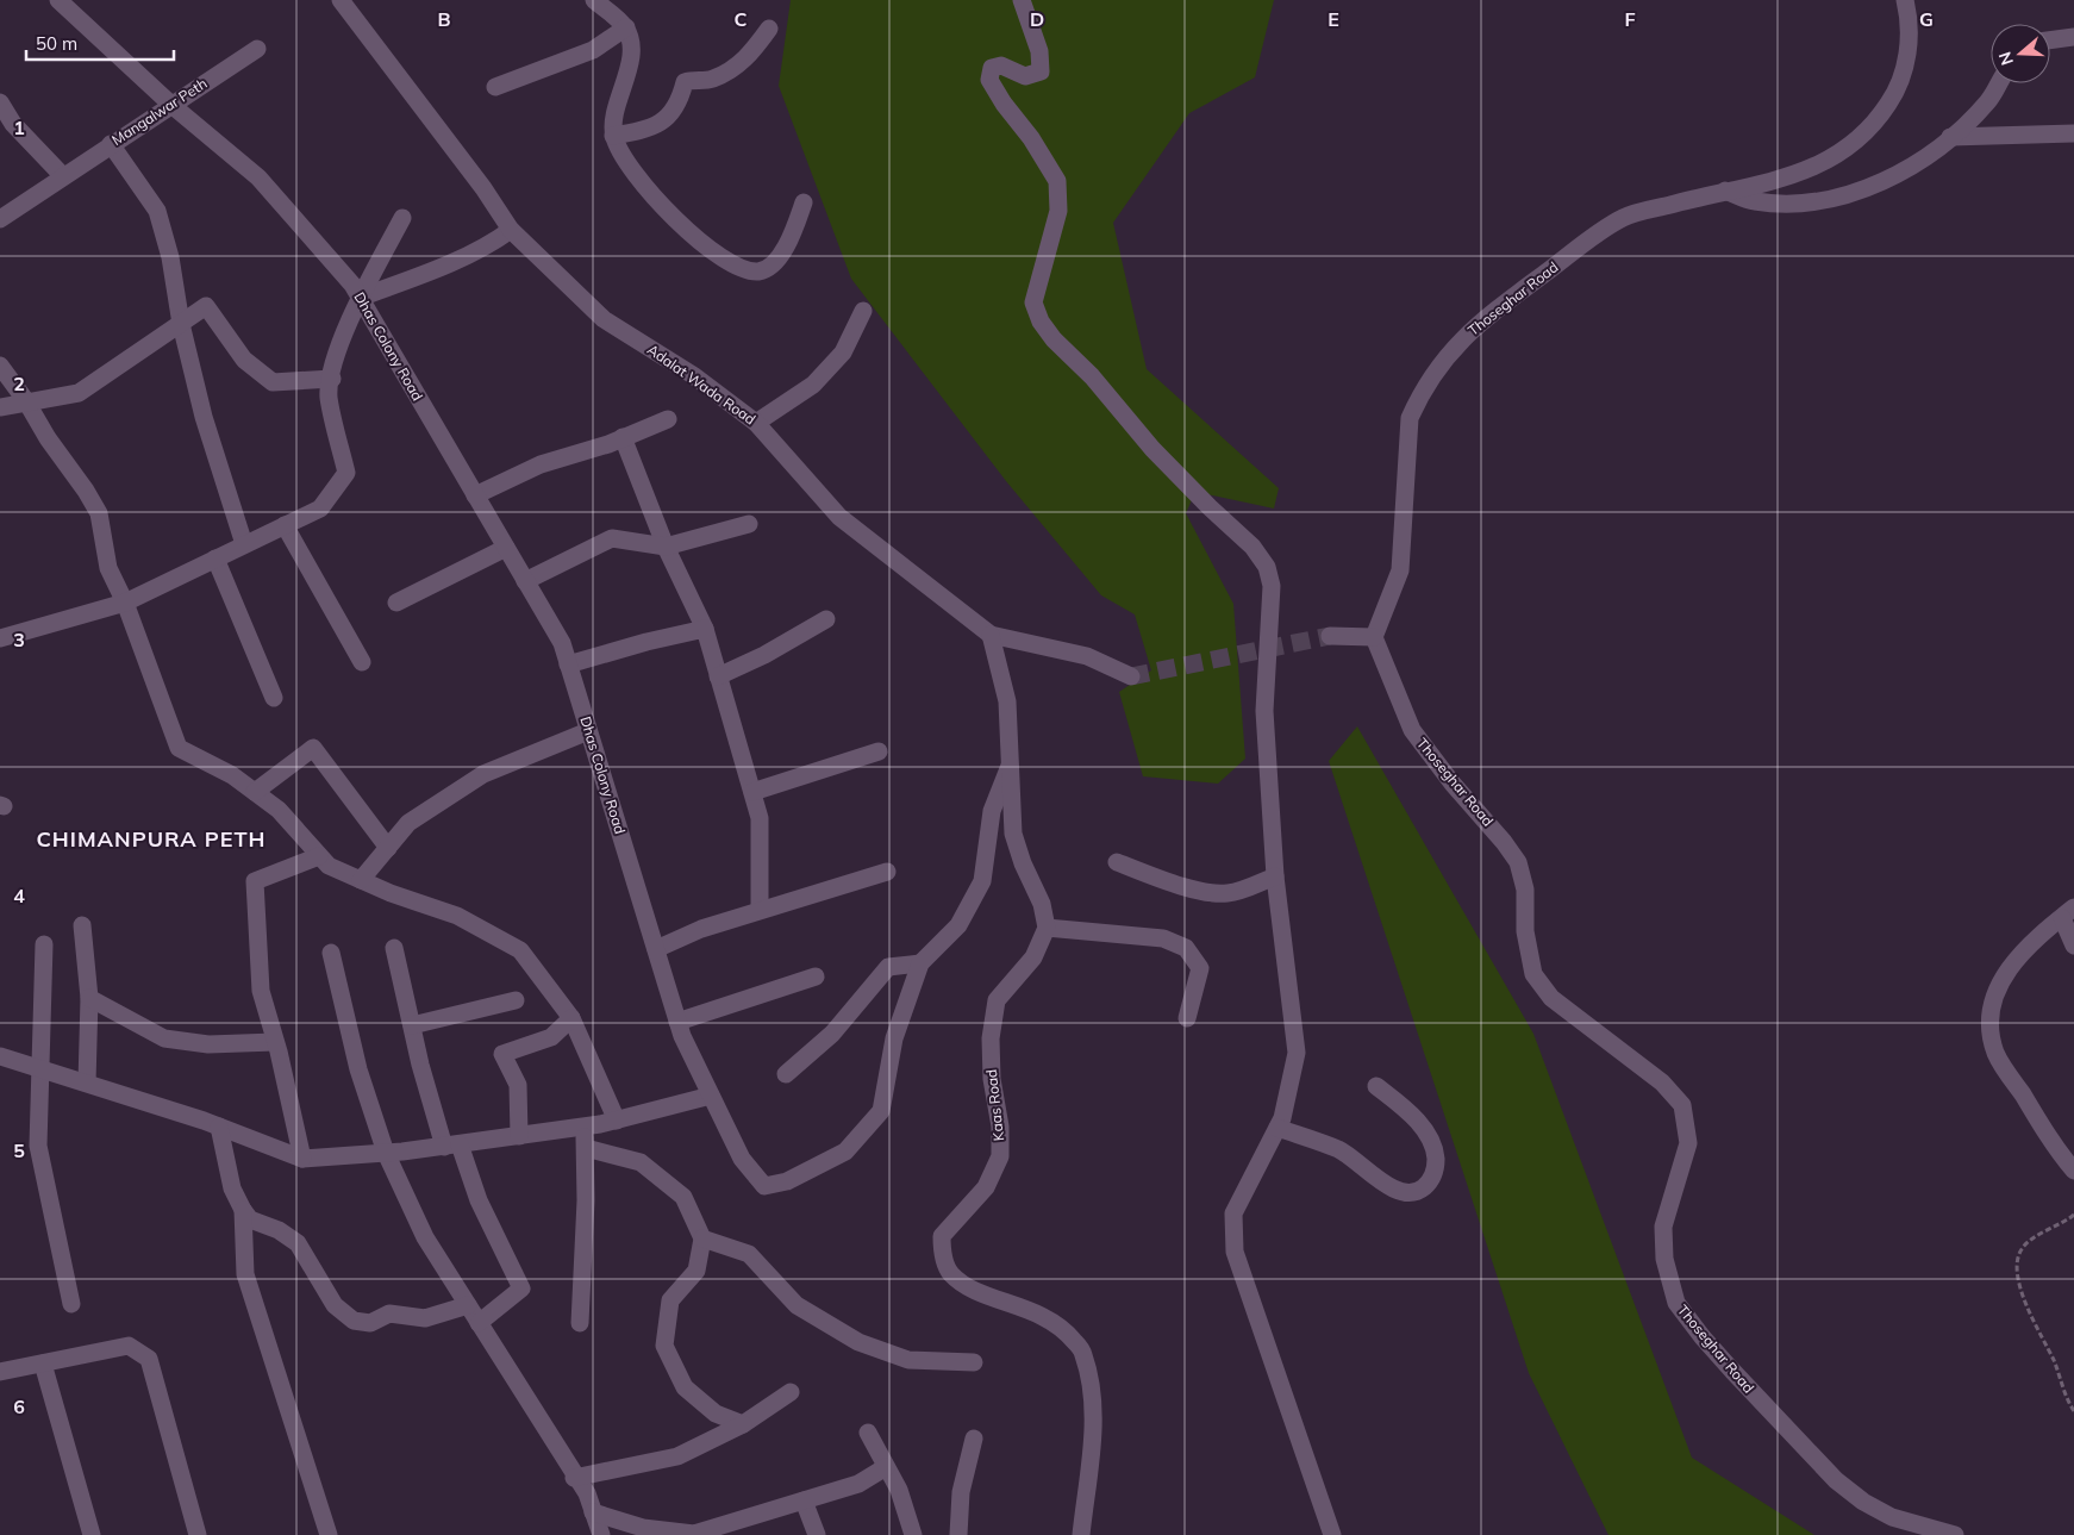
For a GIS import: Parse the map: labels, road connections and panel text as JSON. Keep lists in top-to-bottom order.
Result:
{
  "streets": {
    "street": [
      "Mangalwar Peth",
      "Thoseghar Road",
      "Dhas Colony Road",
      "Adalat Wada Road",
      "Kaas Road"
    ]
  },
  "crossings": [
    ["Mangalwar Peth", "Dhas Colony Road"]
  ],
  "districts": ["CHIMANPURA PETH"],
  "scale_bar": "50 m",
  "north": "left",
  "grid": {
    "columns": [
      "B",
      "C",
      "D",
      "E",
      "F",
      "G"
    ],
    "rows": [
      "1",
      "2",
      "3",
      "4",
      "5",
      "6"
    ]
  }
}
